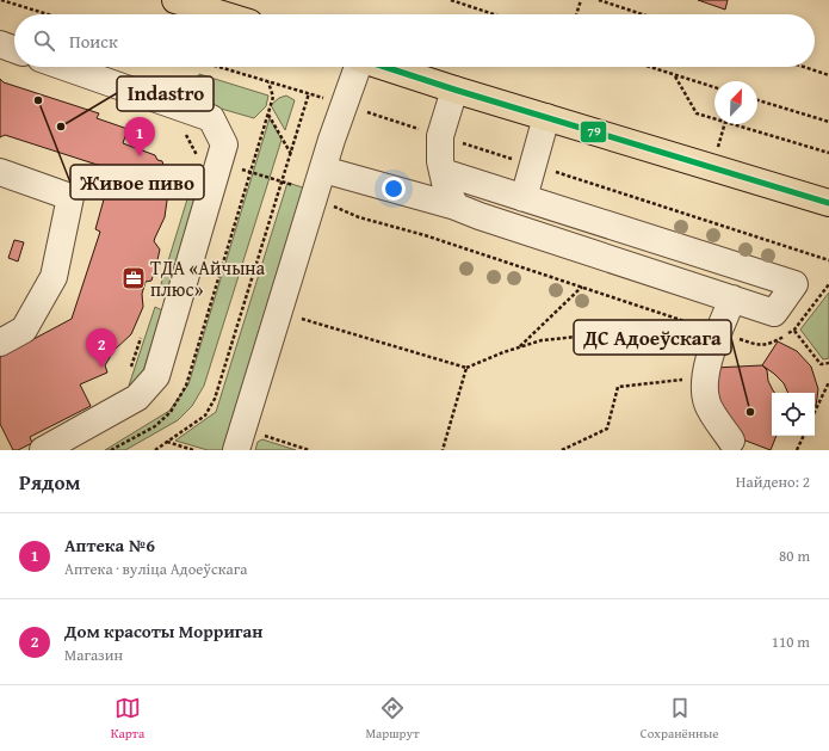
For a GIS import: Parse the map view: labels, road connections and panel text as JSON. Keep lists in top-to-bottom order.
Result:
{
  "places": {
    "other": ["Живое пиво", "Indastro", "ДС Адоеўскага"],
    "office": ["ТДА «Айчына плюс»"]
  },
  "lines": ["transit line 79"],
  "north": "top right",
  "page": {
    "search": "Поиск",
    "pins": ["1", "2"],
    "heading": ["Рядом", "Найдено: 2"],
    "list": [
      {
        "mark": "1",
        "name": "Аптека №6",
        "note": "Аптека · вуліца Адоеўскага",
        "value": "80 m"
      },
      {
        "mark": "2",
        "name": "Дом красоты Морриган",
        "note": "Магазин",
        "value": "110 m"
      }
    ],
    "nav": ["Карта", "Маршрут", "Сохранённые"]
  }
}
